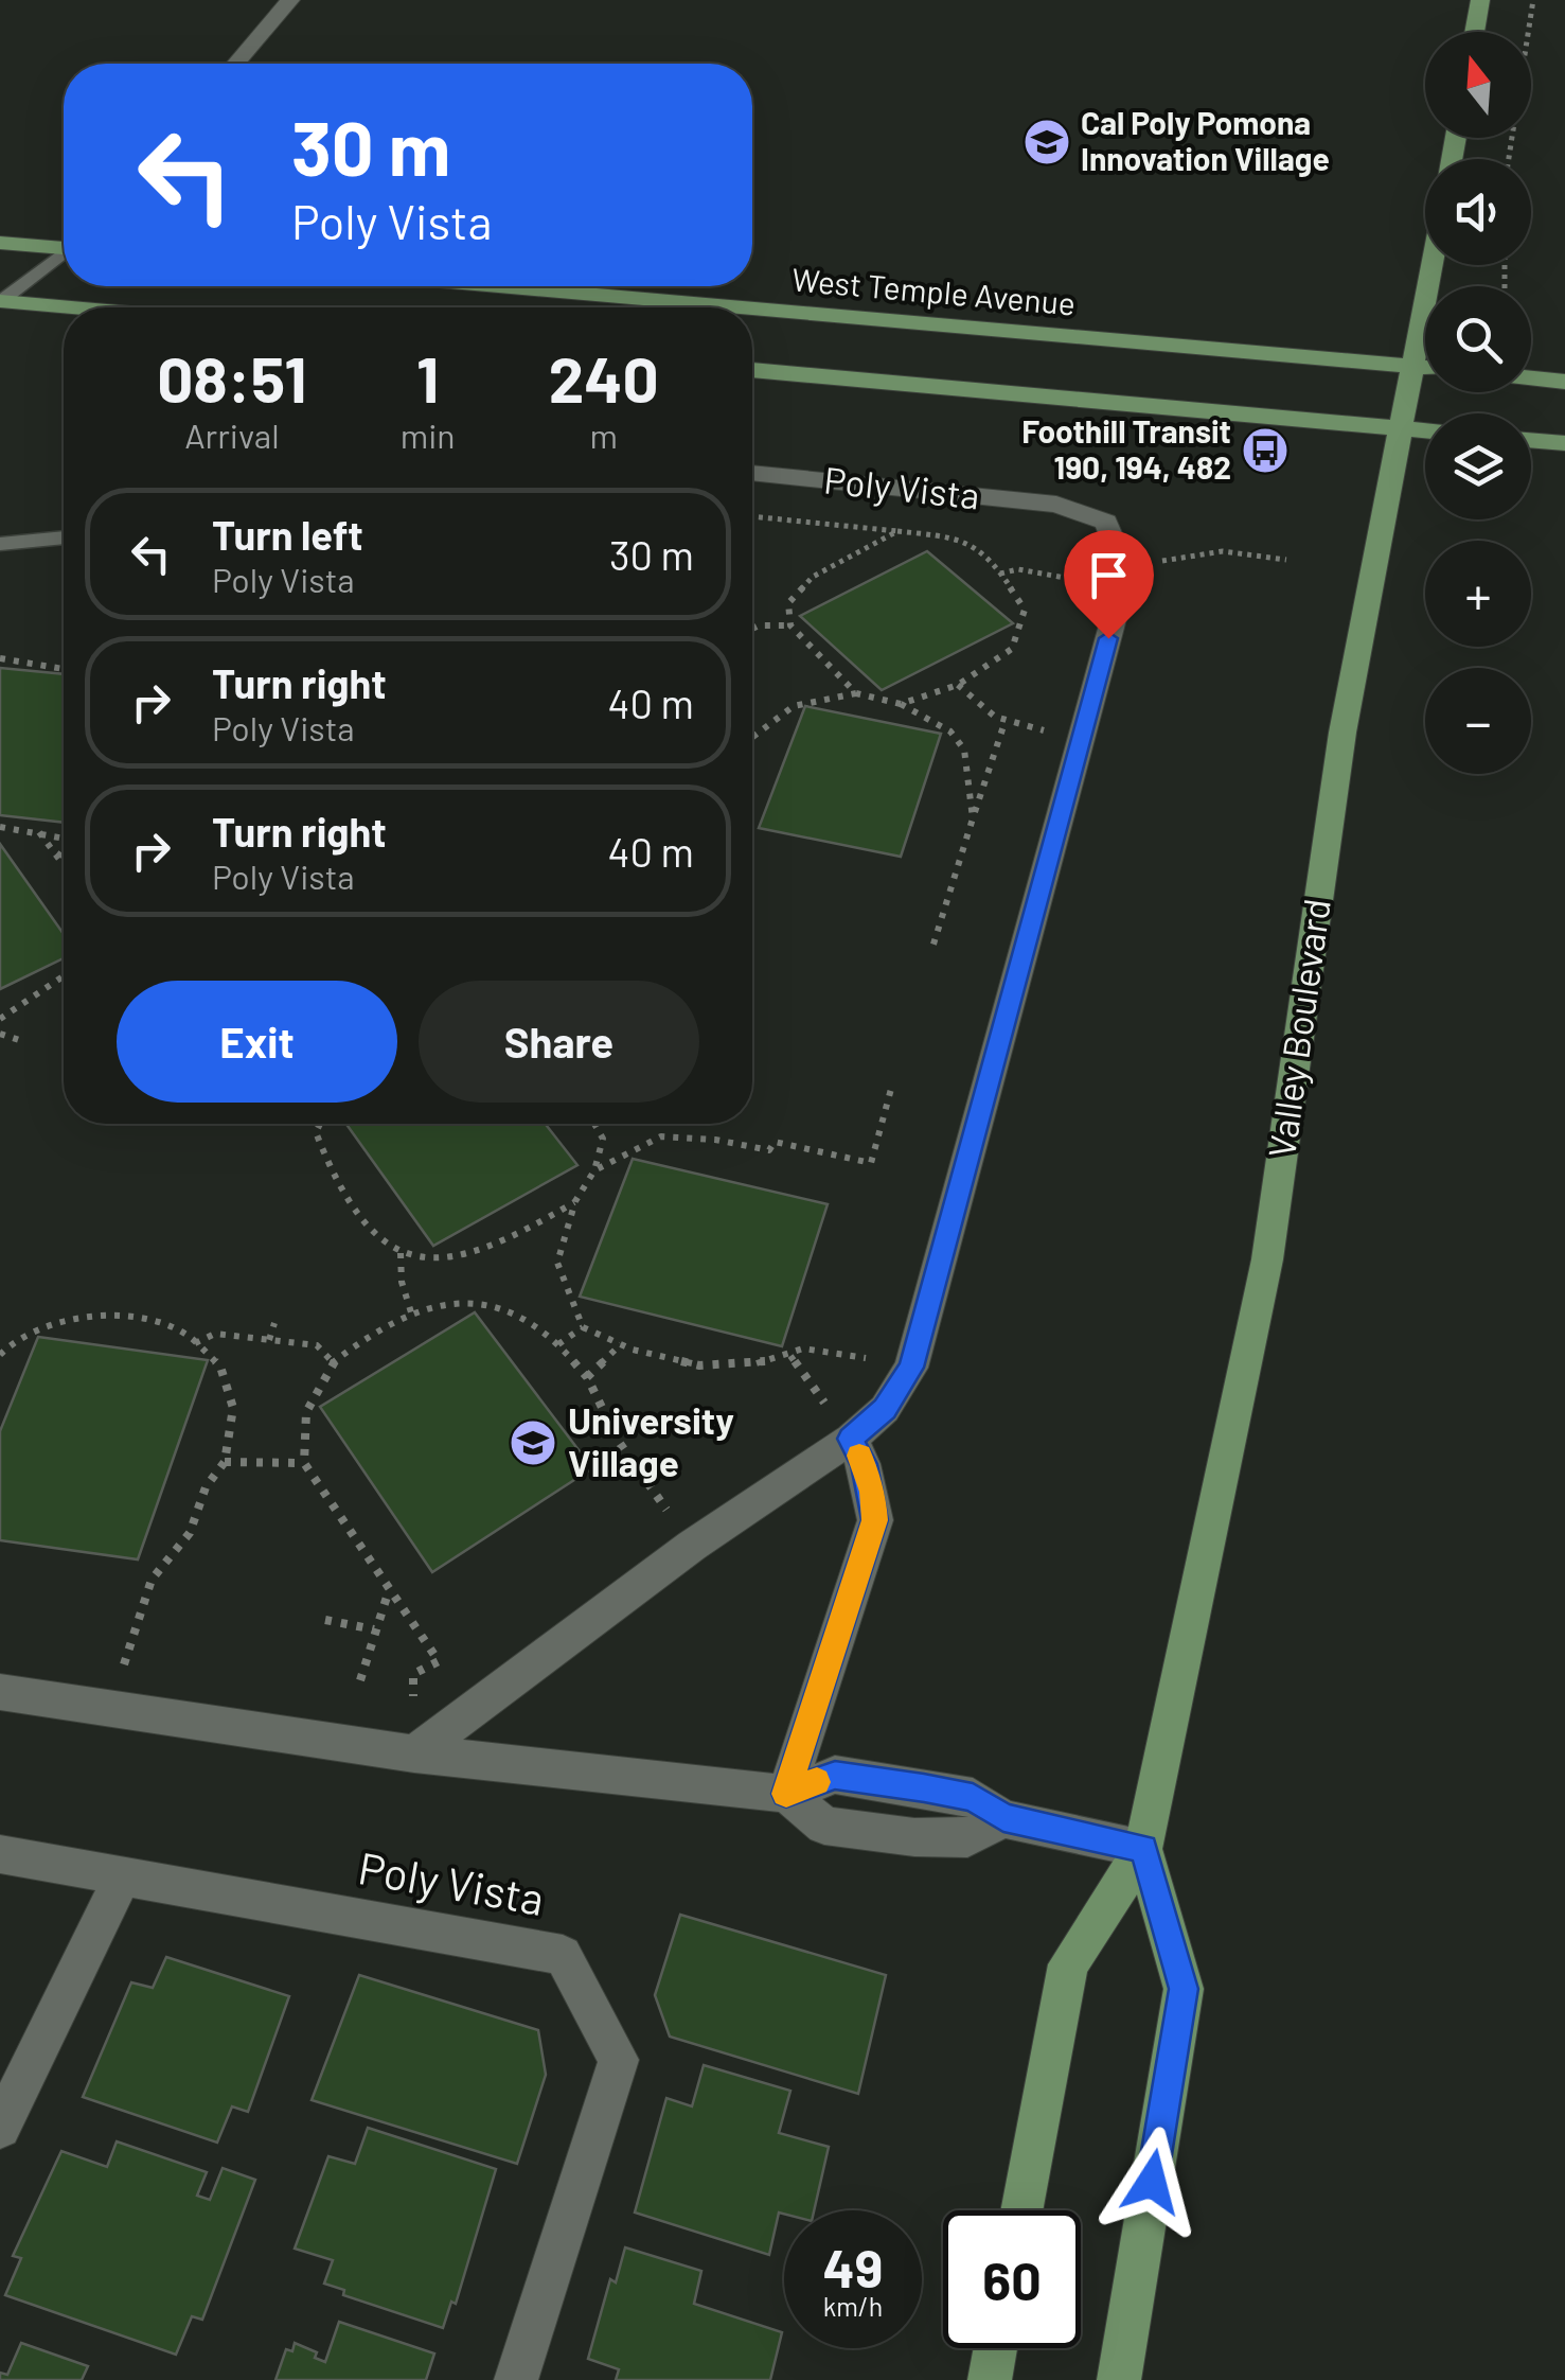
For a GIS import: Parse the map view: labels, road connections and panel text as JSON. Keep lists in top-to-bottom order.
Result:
{
  "streets": {
    "main road": ["West Temple Avenue", "Valley Boulevard"],
    "street": ["Poly Vista"]
  },
  "crossings": [
    ["West Temple Avenue", "Valley Boulevard"]
  ],
  "places": {
    "school or university": ["Cal Poly Pomona Innovation Village", "University Village"],
    "bus stop": ["Foothill Transit 190, 194, 482"]
  },
  "north": "top",
  "page": {
    "map_buttons": ["+", "−"],
    "turn": ["30 m", "Poly Vista"],
    "eta": [
      "08:51",
      "Arrival",
      "1",
      "min",
      "240",
      "m"
    ],
    "list": [
      {
        "name": "Turn left",
        "note": "Poly Vista",
        "value": "30 m"
      },
      {
        "name": "Turn right",
        "note": "Poly Vista",
        "value": "40 m"
      },
      {
        "name": "Turn right",
        "note": "Poly Vista",
        "value": "40 m"
      }
    ],
    "buttons": ["Exit", "Share"],
    "speed": "49 km/h",
    "limit": "60"
  }
}
